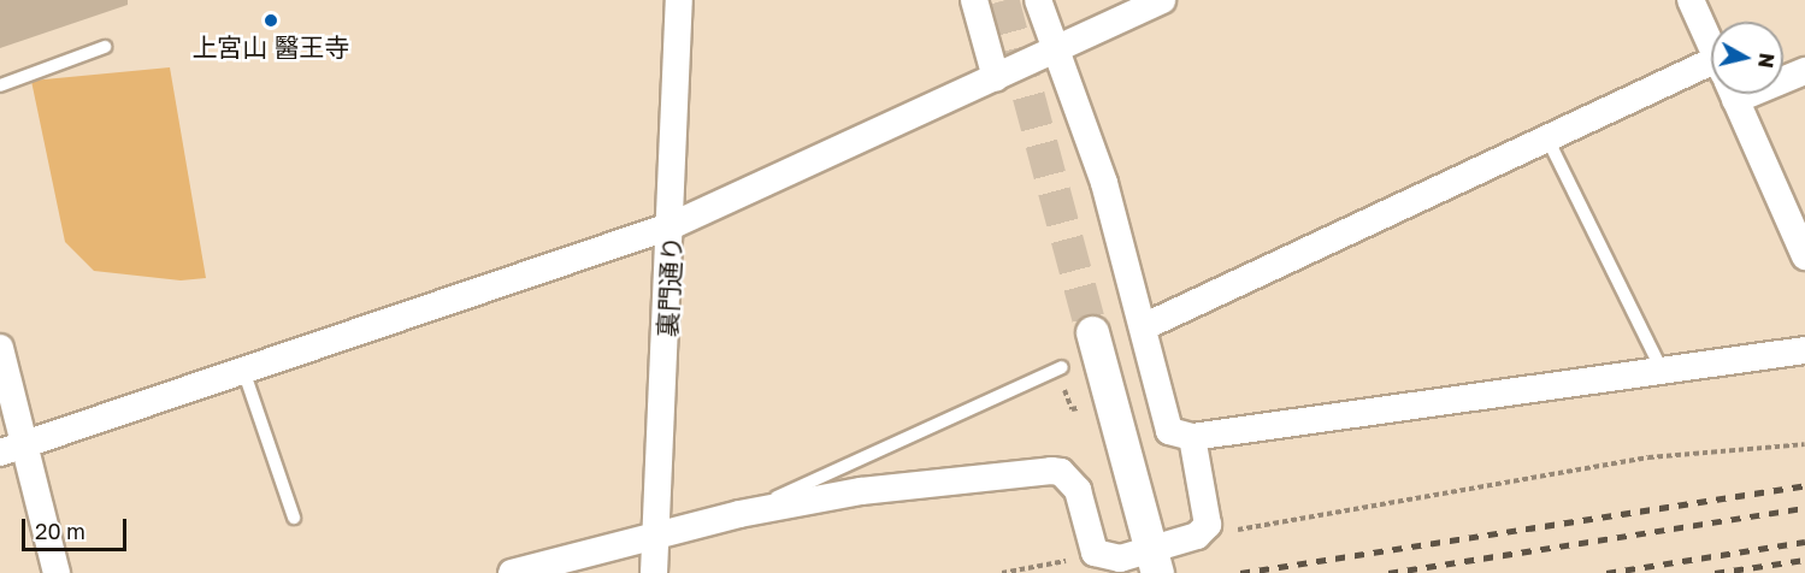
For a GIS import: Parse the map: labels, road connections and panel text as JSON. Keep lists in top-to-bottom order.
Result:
{
  "streets": {
    "street": ["裏門通り"]
  },
  "places": ["上宮山 醫王寺"],
  "scale_bar": "20 m",
  "north": "right"
}
